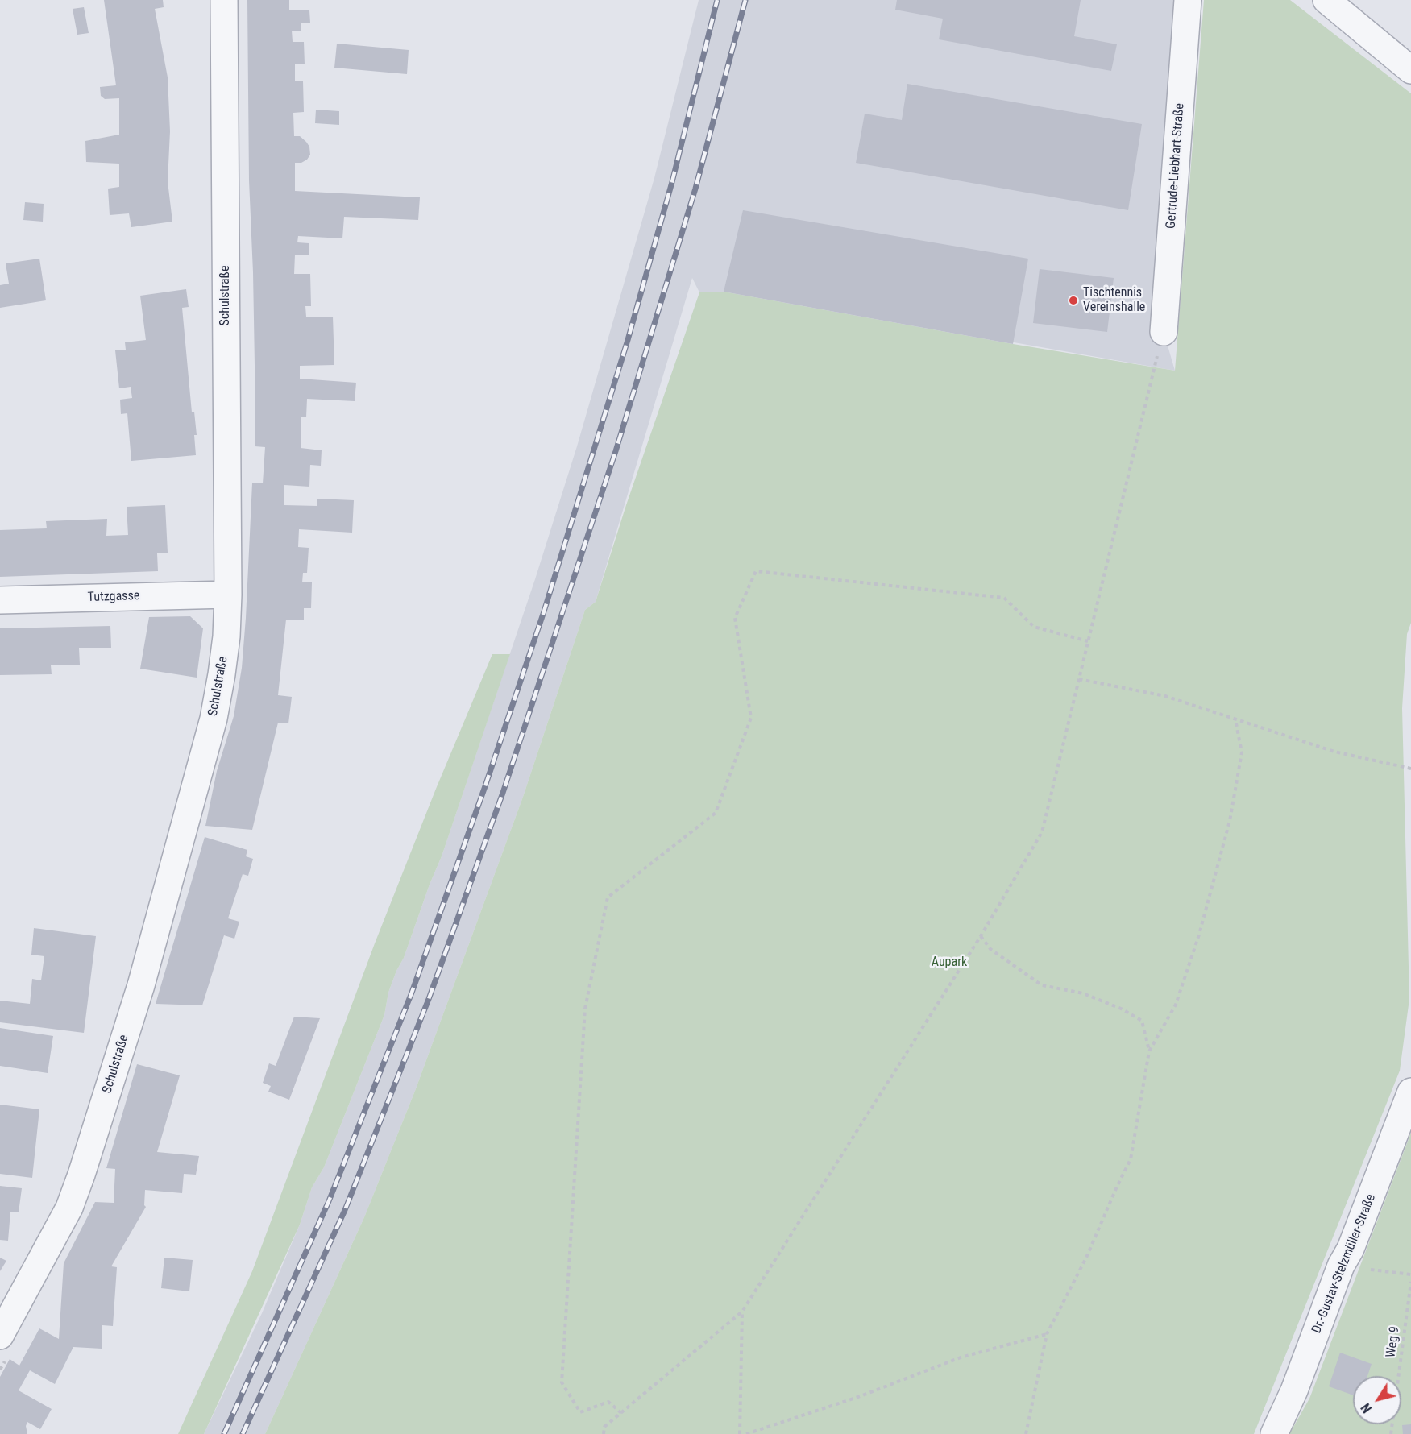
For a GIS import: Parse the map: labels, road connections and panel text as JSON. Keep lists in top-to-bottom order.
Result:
{
  "streets": {
    "street": [
      "Gertrude-Liebhart-Straße",
      "Schulstraße",
      "Tutzgasse",
      "Dr.-Gustav-Stelzmüller-Straße"
    ],
    "path": ["Weg 9"]
  },
  "crossings": [
    ["Schulstraße", "Tutzgasse"]
  ],
  "parks": ["Aupark"],
  "places": ["Tischtennis Vereinshalle"],
  "north": "bottom left"
}
